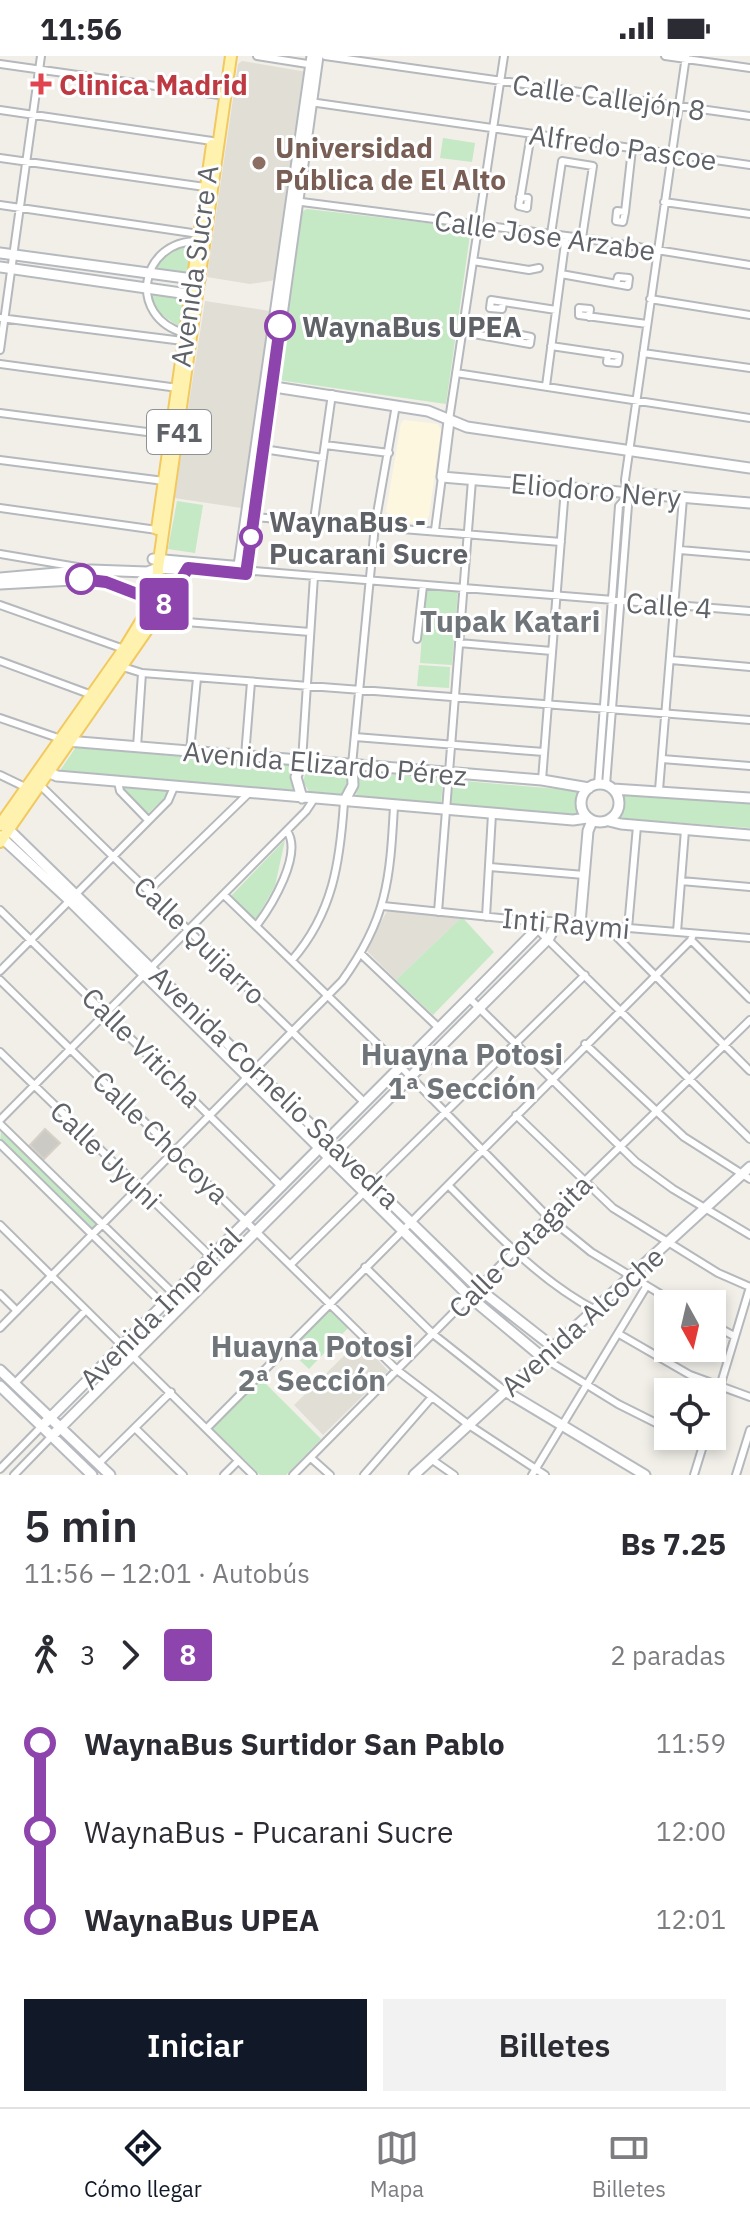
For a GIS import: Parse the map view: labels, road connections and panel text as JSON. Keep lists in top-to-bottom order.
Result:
{
  "streets": {
    "main road": ["Avenida Sucre A", "F41"],
    "street": [
      "Calle Callejón 8",
      "Alfredo Pascoe",
      "Calle Jose Arzabe",
      "Eliodoro Nery",
      "Calle 4",
      "Avenida Elizardo Pérez",
      "Inti Raymi",
      "Calle Quijarro",
      "Calle Viticha",
      "Avenida Cornelio Saavedra",
      "Calle Chocoya",
      "Calle Uyuni",
      "Calle Cotagaita",
      "Avenida Imperial",
      "Avenida Alcoche"
    ]
  },
  "crossings": [
    ["Avenida Sucre A", "F41"],
    ["Inti Raymi", "Avenida Imperial"],
    ["Calle Quijarro", "Avenida Imperial"],
    ["Calle Viticha", "Avenida Imperial"],
    ["Avenida Cornelio Saavedra", "Calle Cotagaita"],
    ["Avenida Cornelio Saavedra", "Avenida Imperial"],
    ["Avenida Cornelio Saavedra", "Avenida Alcoche"],
    ["Calle Chocoya", "Calle Cotagaita"],
    ["Calle Chocoya", "Avenida Imperial"],
    ["Calle Chocoya", "Avenida Alcoche"],
    ["Calle Uyuni", "Avenida Imperial"]
  ],
  "districts": ["Tupak Katari", "Huayna Potosi 1ª Sección", "Huayna Potosi 2ª Sección"],
  "places": {
    "health": ["Clinica Madrid"],
    "other": ["Universidad Pública de El Alto", "WaynaBus UPEA", "WaynaBus - Pucarani Sucre"]
  },
  "lines": ["bus line 8"],
  "north": "bottom",
  "page": {
    "status": "11:56",
    "on_map": "8",
    "heading": ["5 min", "11:56 – 12:01 · Autobús", "Bs 7.25"],
    "legs": ["3", "8", "2 paradas"],
    "list": [
      {
        "name": "WaynaBus Surtidor San Pablo",
        "value": "11:59"
      },
      {
        "name": "WaynaBus - Pucarani Sucre",
        "value": "12:00"
      },
      {
        "name": "WaynaBus UPEA",
        "value": "12:01"
      }
    ],
    "buttons": ["Iniciar", "Billetes"],
    "tabs": ["Cómo llegar", "Mapa", "Billetes"]
  }
}
